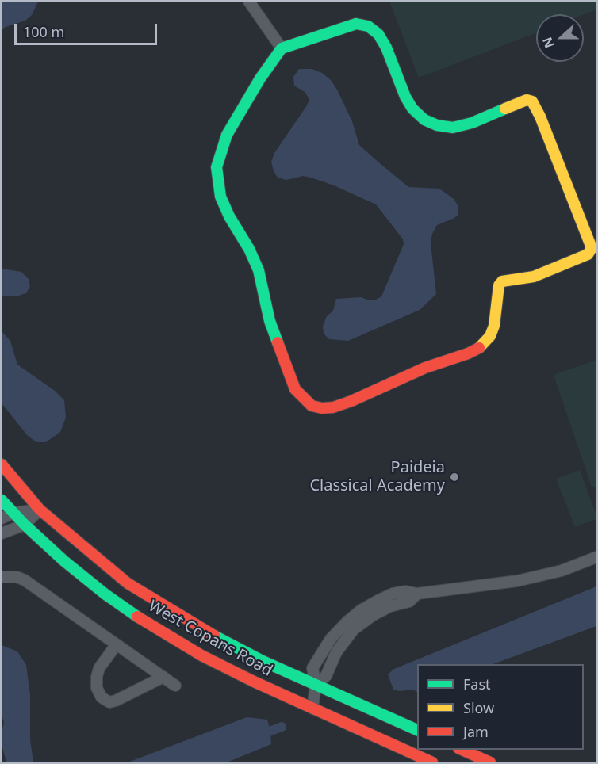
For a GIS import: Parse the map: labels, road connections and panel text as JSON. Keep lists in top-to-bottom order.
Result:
{
  "streets": {
    "street": ["West Copans Road"]
  },
  "places": ["Paideia Classical Academy"],
  "legend": ["Fast", "Slow", "Jam"],
  "scale_bar": "100 m",
  "north": "left"
}
